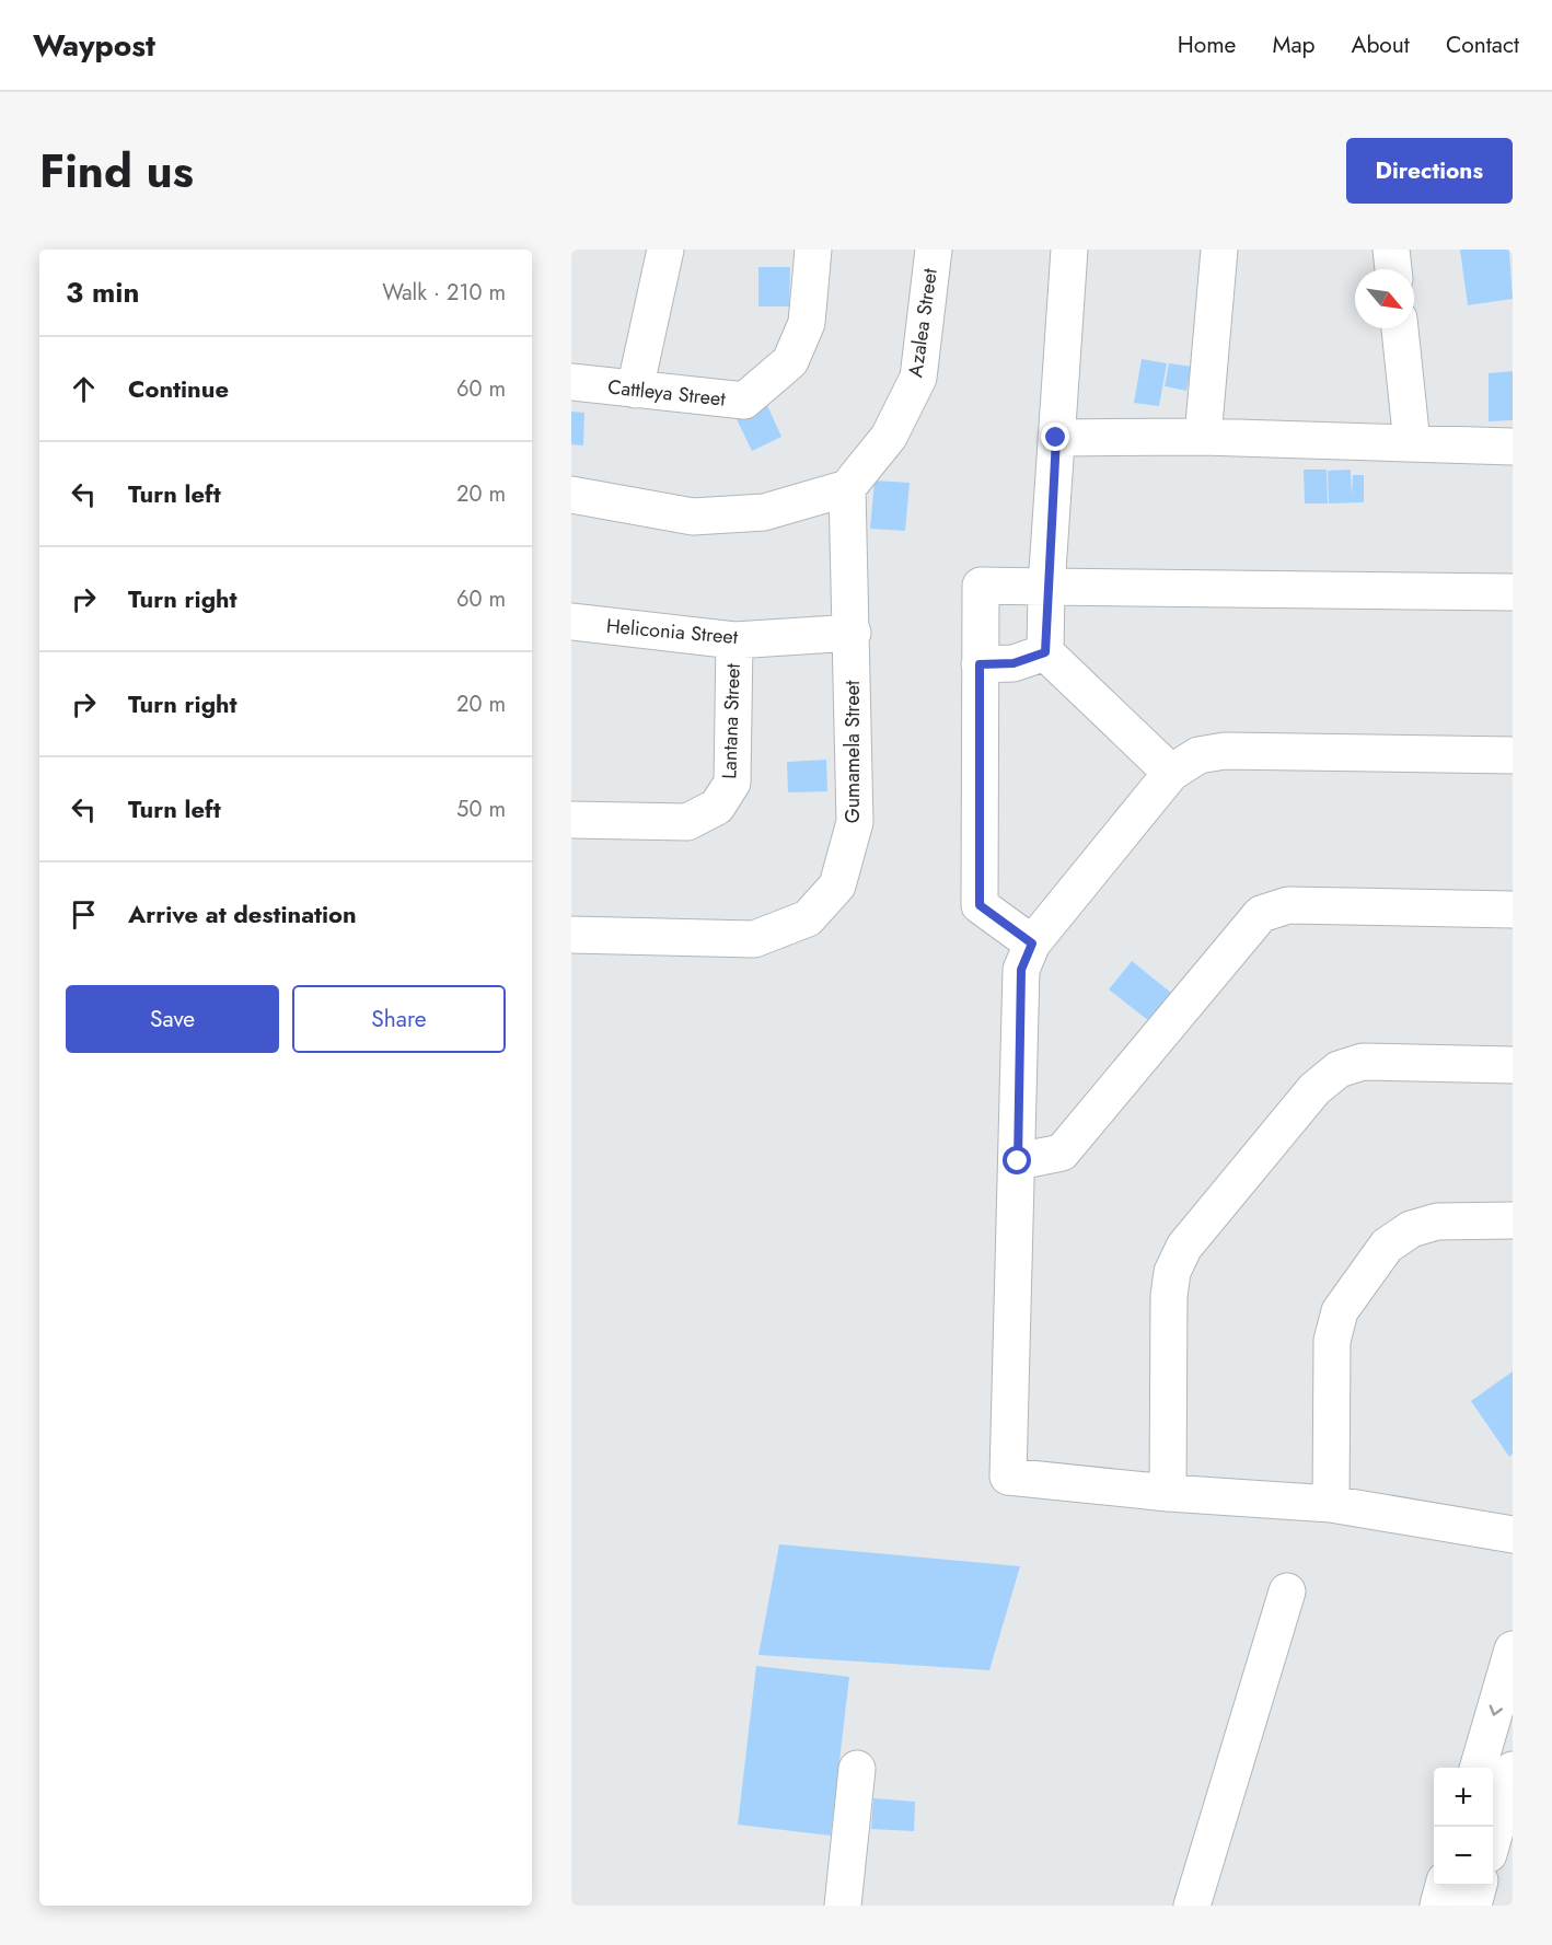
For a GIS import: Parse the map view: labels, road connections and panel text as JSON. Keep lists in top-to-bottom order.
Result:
{
  "streets": {
    "street": [
      "Azalea Street",
      "Cattleya Street",
      "Heliconia Street",
      "Lantana Street",
      "Gumamela Street"
    ]
  },
  "crossings": [
    ["Azalea Street", "Gumamela Street"],
    ["Heliconia Street", "Lantana Street"],
    ["Heliconia Street", "Gumamela Street"]
  ],
  "north": "bottom right",
  "page": {
    "header": "Waypost",
    "nav": [
      "Home",
      "Map",
      "About",
      "Contact"
    ],
    "title": "Find us",
    "buttons": [
      "Directions",
      ["Save", "Share"]
    ],
    "heading": ["3 min", "Walk · 210 m"],
    "list": [
      ["Continue", "60 m"],
      ["Turn left", "20 m"],
      ["Turn right", "60 m"],
      ["Turn right", "20 m"],
      ["Turn left", "50 m"],
      "Arrive at destination"
    ],
    "map_buttons": ["+", "−"]
  }
}
